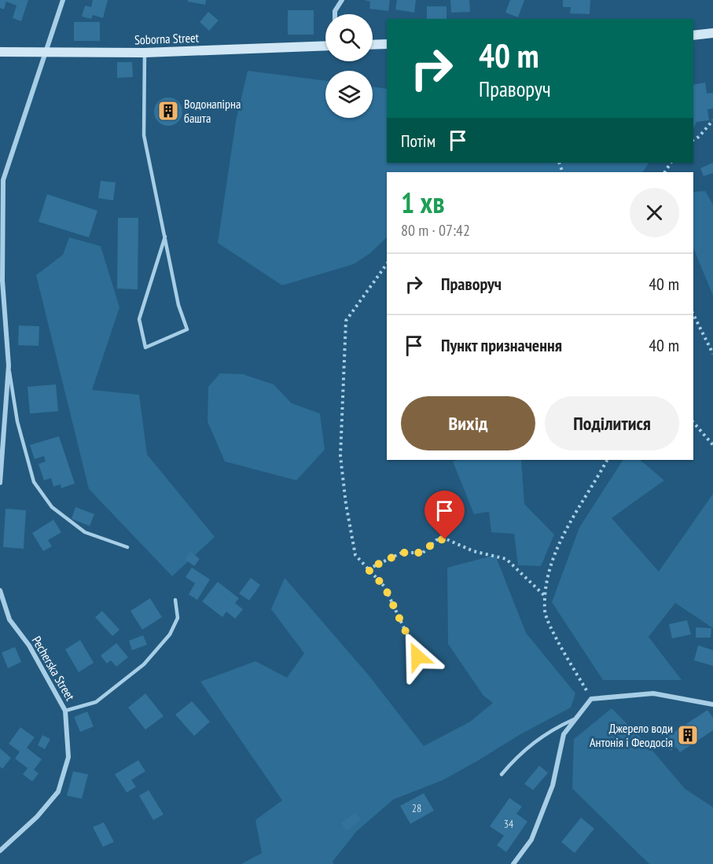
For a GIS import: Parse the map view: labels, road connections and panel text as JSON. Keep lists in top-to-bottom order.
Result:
{
  "streets": {
    "main road": ["Soborna Street"],
    "street": ["Pecherska Street"]
  },
  "places": {
    "building": ["Водонапірна башта", "Джерело води Антонія і Феодосія"]
  },
  "house_numbers": ["28", "34"],
  "page": {
    "turn": ["40 m", "Праворуч"],
    "then": "Потім",
    "heading": ["1 хв", "80 m · 07:42"],
    "list": [
      {
        "name": "Праворуч",
        "value": "40 m"
      },
      {
        "name": "Пункт призначення",
        "value": "40 m"
      }
    ],
    "buttons": ["Вихід", "Поділитися"]
  }
}
